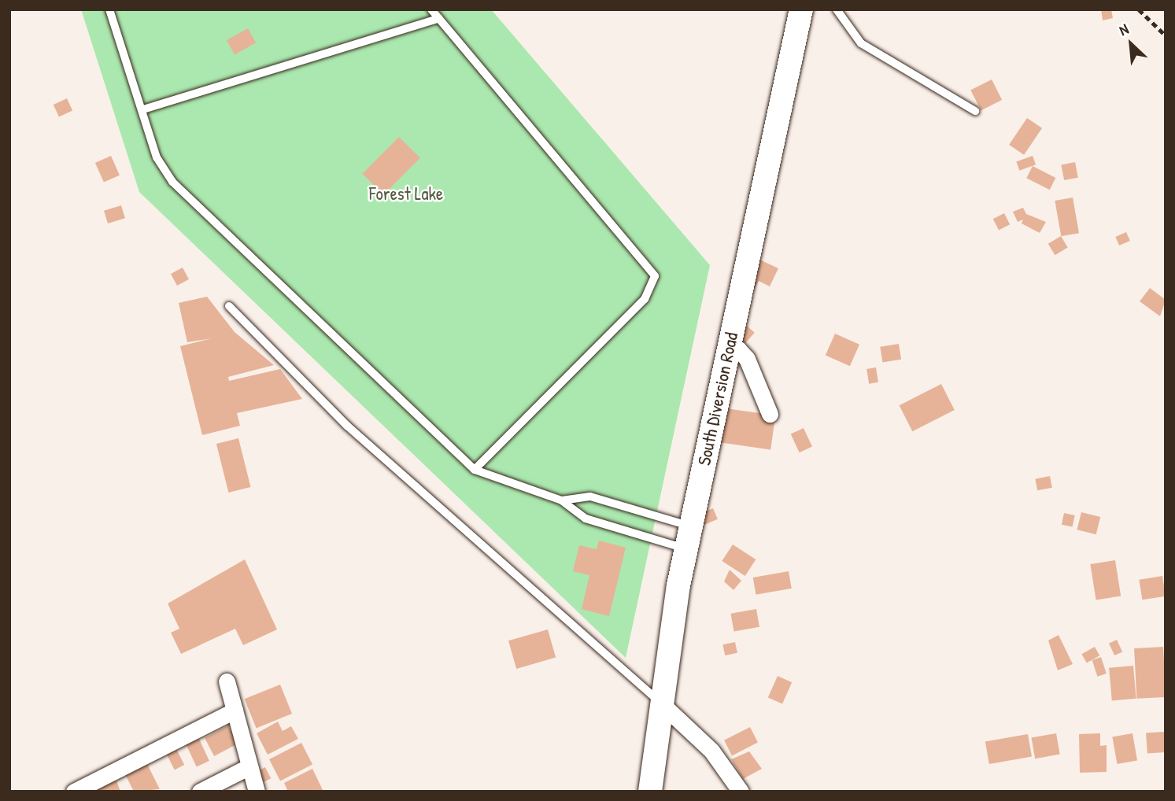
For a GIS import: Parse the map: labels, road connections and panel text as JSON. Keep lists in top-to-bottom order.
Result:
{
  "streets": {
    "main road": ["South Diversion Road"]
  },
  "parks": ["Forest Lake"],
  "north": "top left"
}
